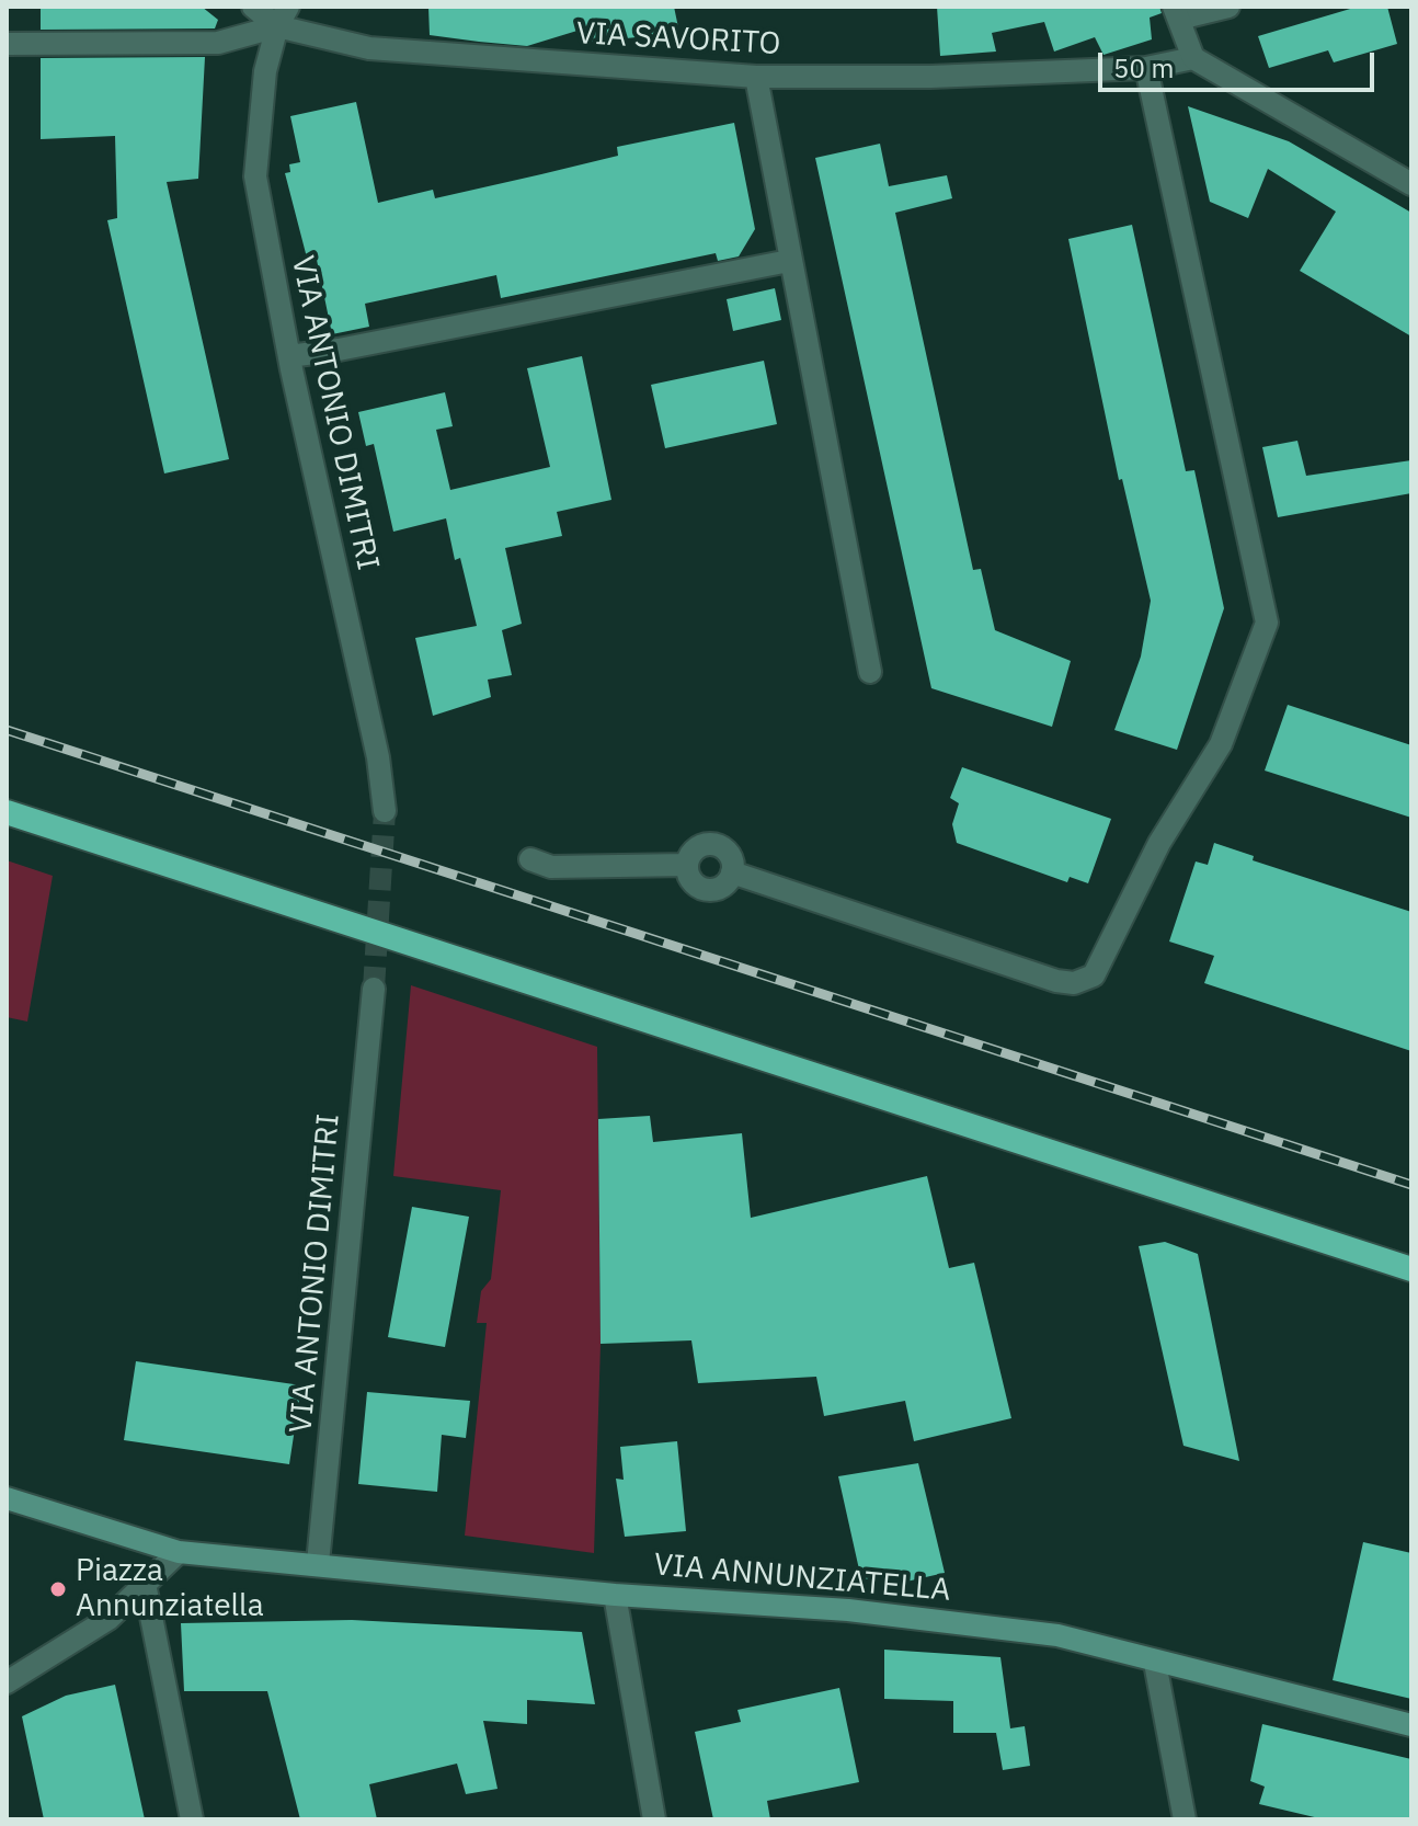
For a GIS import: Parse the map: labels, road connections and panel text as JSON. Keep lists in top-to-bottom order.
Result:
{
  "streets": {
    "main road": ["VIA ANNUNZIATELLA"],
    "street": ["VIA SAVORITO", "VIA ANTONIO DIMITRI"]
  },
  "crossings": [
    ["VIA SAVORITO", "VIA ANTONIO DIMITRI"],
    ["VIA ANTONIO DIMITRI", "VIA ANNUNZIATELLA"]
  ],
  "places": ["Piazza Annunziatella"],
  "scale_bar": "50 m"
}
